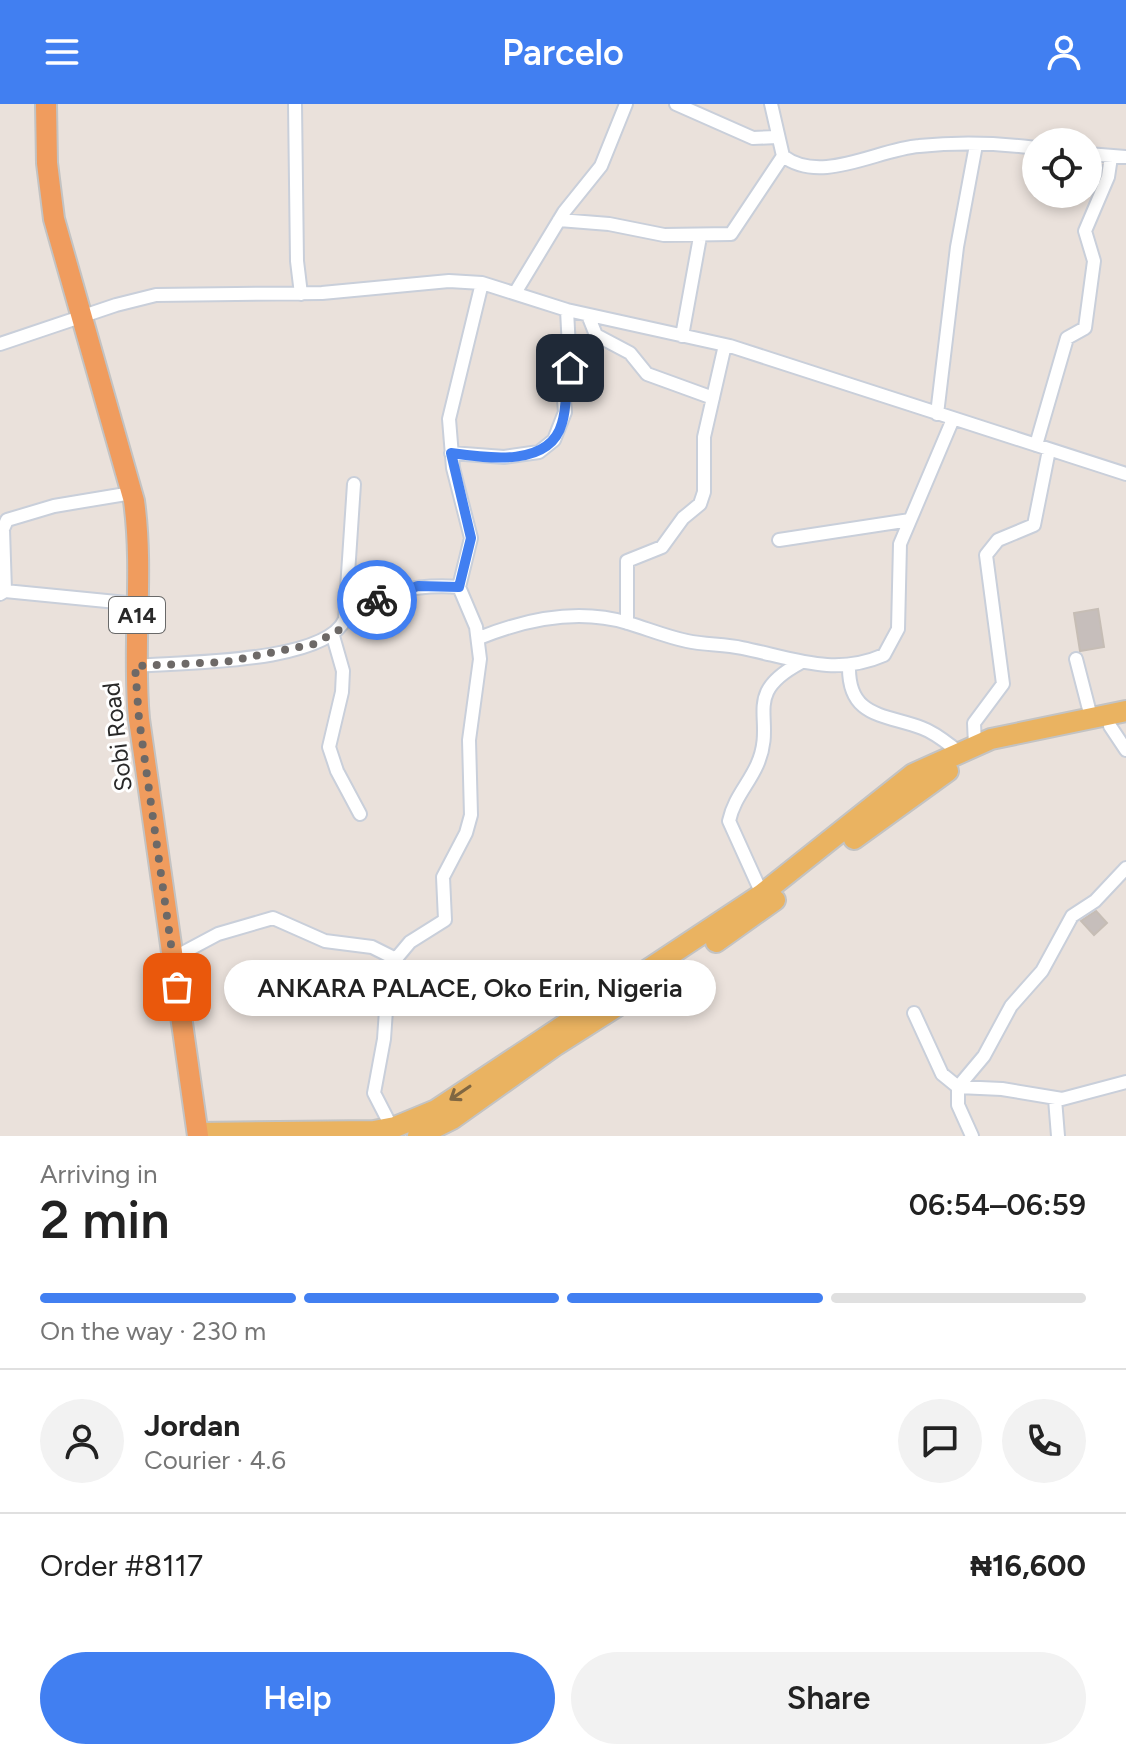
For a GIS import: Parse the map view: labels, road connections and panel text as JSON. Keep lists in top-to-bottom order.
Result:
{
  "streets": {
    "highway": ["A14", "Sobi Road"]
  },
  "places": ["ANKARA PALACE, Oko Erin, Nigeria"],
  "page": {
    "header": "Parcelo",
    "bubble": "ANKARA PALACE, Oko Erin, Nigeria",
    "heading": ["2 min", "Arriving in", "06:54–06:59"],
    "panel": [
      "Jordan",
      "Courier · 4.6",
      "Order #8117",
      "₦16,600"
    ],
    "bar": "On the way · 230 m",
    "buttons": ["Help", "Share"]
  }
}
